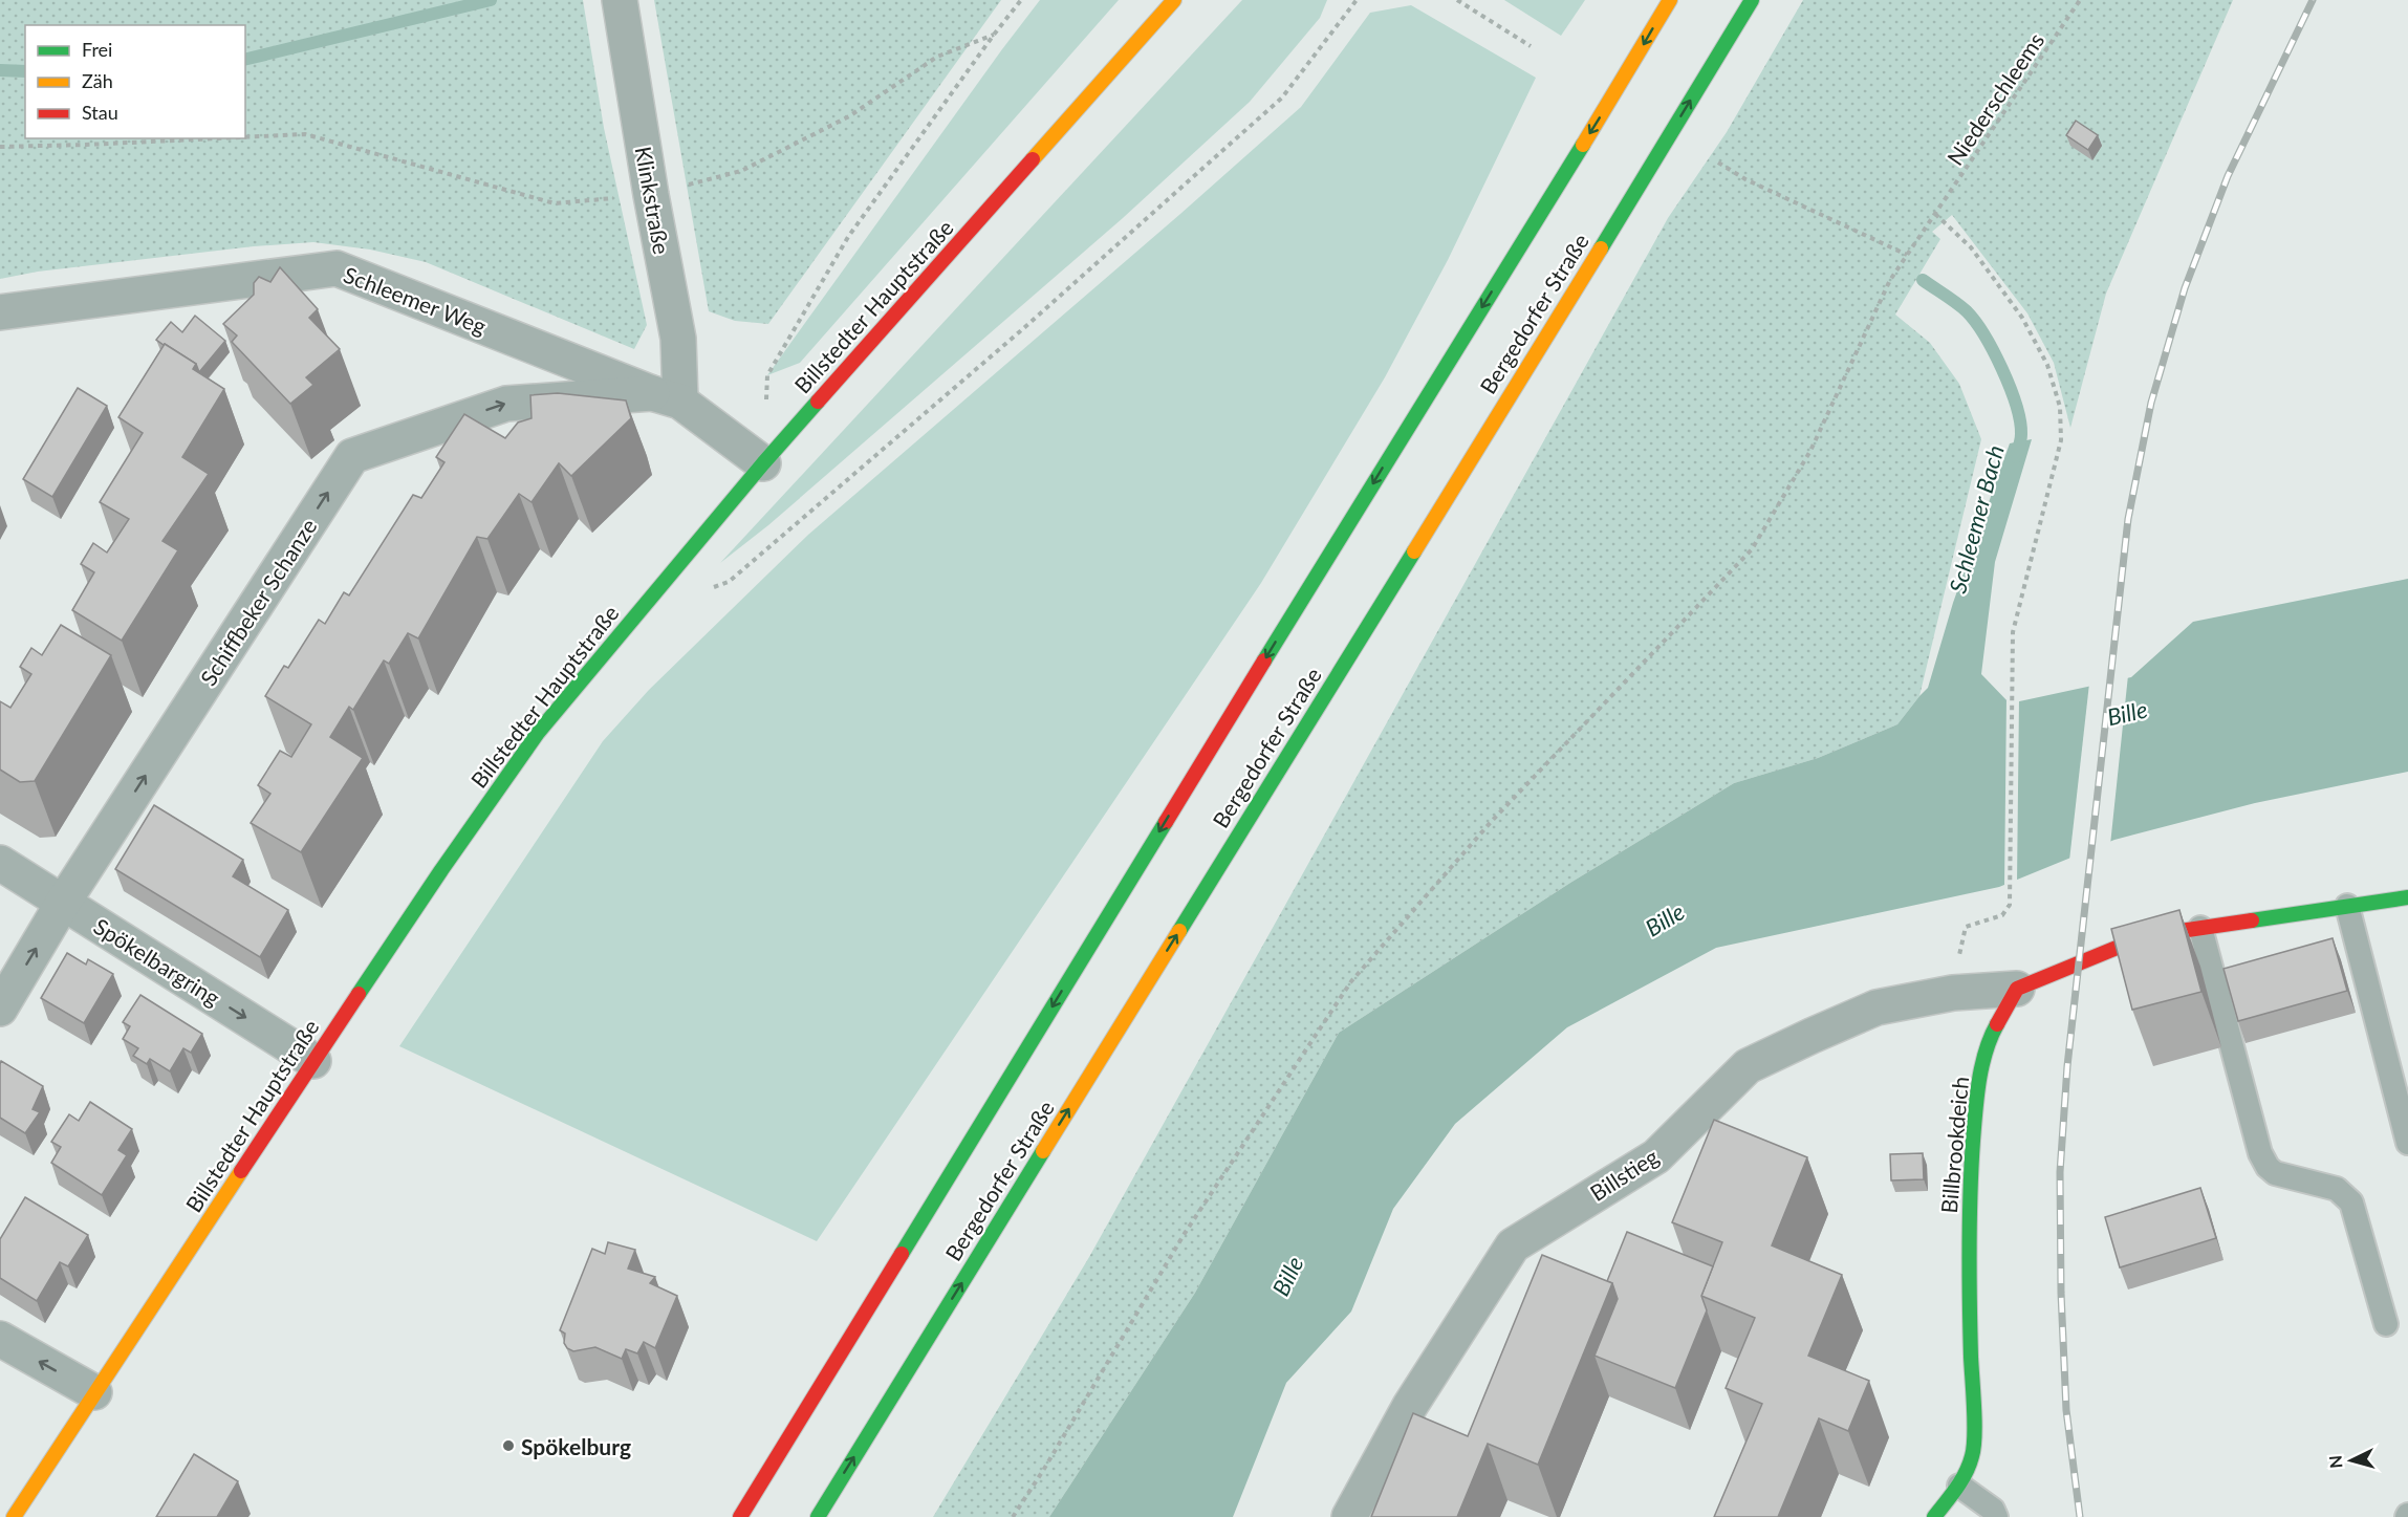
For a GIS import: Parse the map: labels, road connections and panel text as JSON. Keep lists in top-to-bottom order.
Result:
{
  "streets": {
    "main road": ["Billstedter Hauptstraße", "Bergedorfer Straße", "Billbrookdeich"],
    "street": [
      "Klinkstraße",
      "Schleemer Weg",
      "Schiffbeker Schanze",
      "Spökelbargring",
      "Billstieg"
    ],
    "path": ["Niederschleems"]
  },
  "crossings": [
    ["Klinkstraße", "Schleemer Weg"],
    ["Klinkstraße", "Schiffbeker Schanze"],
    ["Schleemer Weg", "Billstedter Hauptstraße"],
    ["Schleemer Weg", "Schiffbeker Schanze"],
    ["Billstedter Hauptstraße", "Spökelbargring"],
    ["Schiffbeker Schanze", "Spökelbargring"],
    ["Billbrookdeich", "Billstieg"]
  ],
  "one_way": ["Schiffbeker Schanze", "Spökelbargring"],
  "water": ["Schleemer Bach", "Bille"],
  "places": ["Spökelburg"],
  "legend": ["Frei", "Zäh", "Stau"],
  "north": "left"
}
